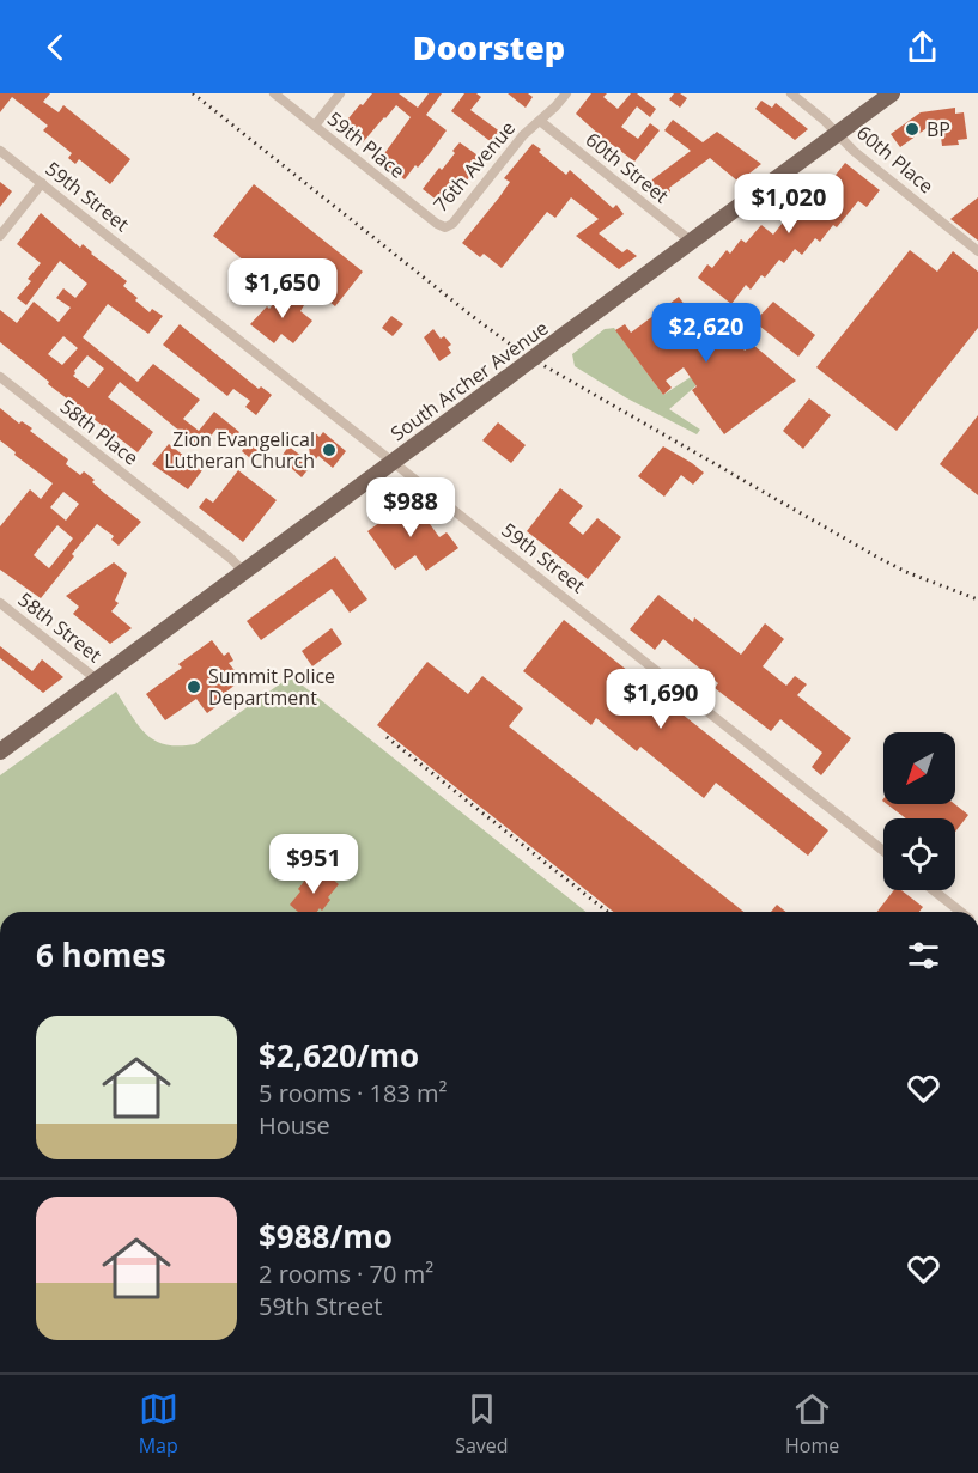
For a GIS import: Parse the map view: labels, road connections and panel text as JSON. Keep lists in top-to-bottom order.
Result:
{
  "streets": {
    "main road": ["South Archer Avenue"],
    "street": [
      "59th Place",
      "60th Place",
      "76th Avenue",
      "60th Street",
      "59th Street",
      "58th Place",
      "58th Street"
    ]
  },
  "crossings": [
    ["59th Place", "76th Avenue"],
    ["60th Place", "South Archer Avenue"],
    ["76th Avenue", "60th Street"],
    ["60th Street", "South Archer Avenue"],
    ["59th Street", "South Archer Avenue"],
    ["South Archer Avenue", "58th Place"],
    ["South Archer Avenue", "58th Street"]
  ],
  "places": ["BP", "Zion Evangelical Lutheran Church", "Summit Police Department"],
  "north": "bottom left",
  "page": {
    "header": "Doorstep",
    "price": [
      "$1,020",
      "$1,650",
      "$2,620",
      "$988",
      "$1,690",
      "$951"
    ],
    "heading": "6 homes",
    "list": [
      {
        "name": "$2,620/mo",
        "note": "5 rooms · 183 m² · House"
      },
      {
        "name": "$988/mo",
        "note": "2 rooms · 70 m² · 59th Street"
      }
    ],
    "tabs": ["Map", "Saved", "Home"]
  }
}
